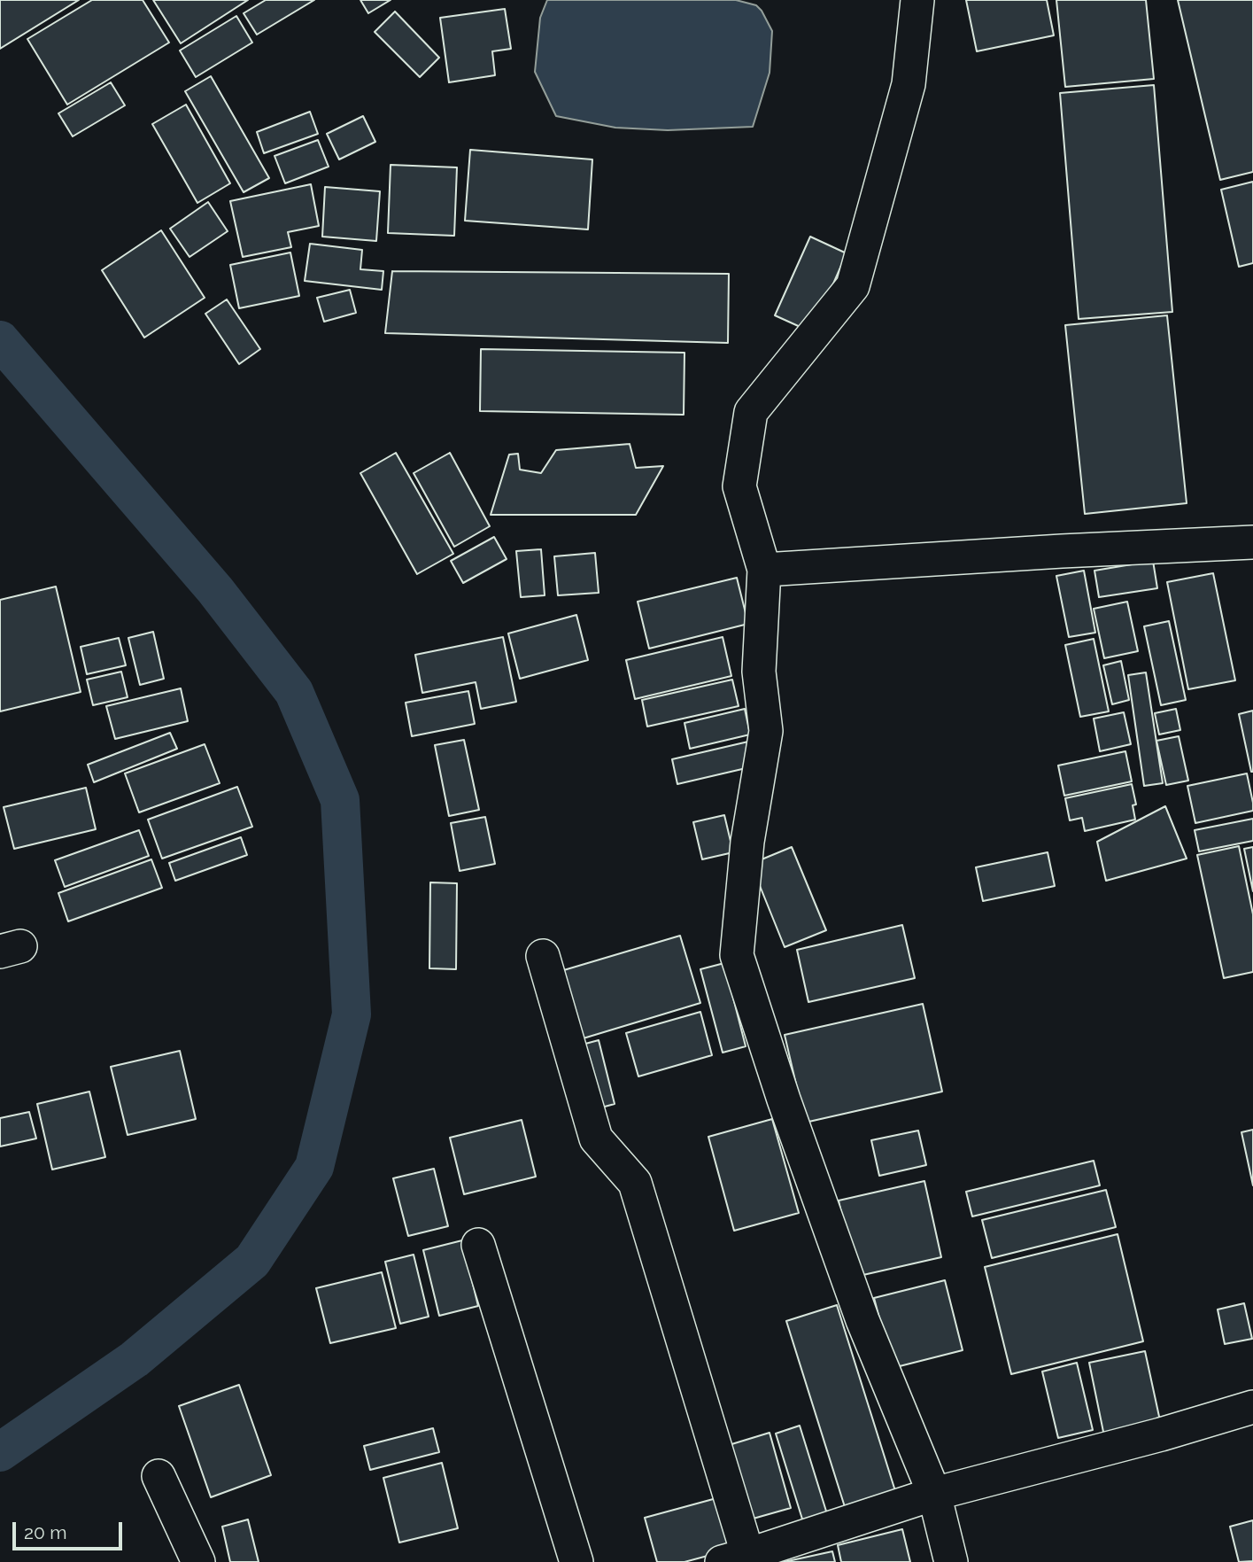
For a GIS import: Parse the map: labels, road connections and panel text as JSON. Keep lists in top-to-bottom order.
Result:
{
  "scale_bar": "20 m"
}
